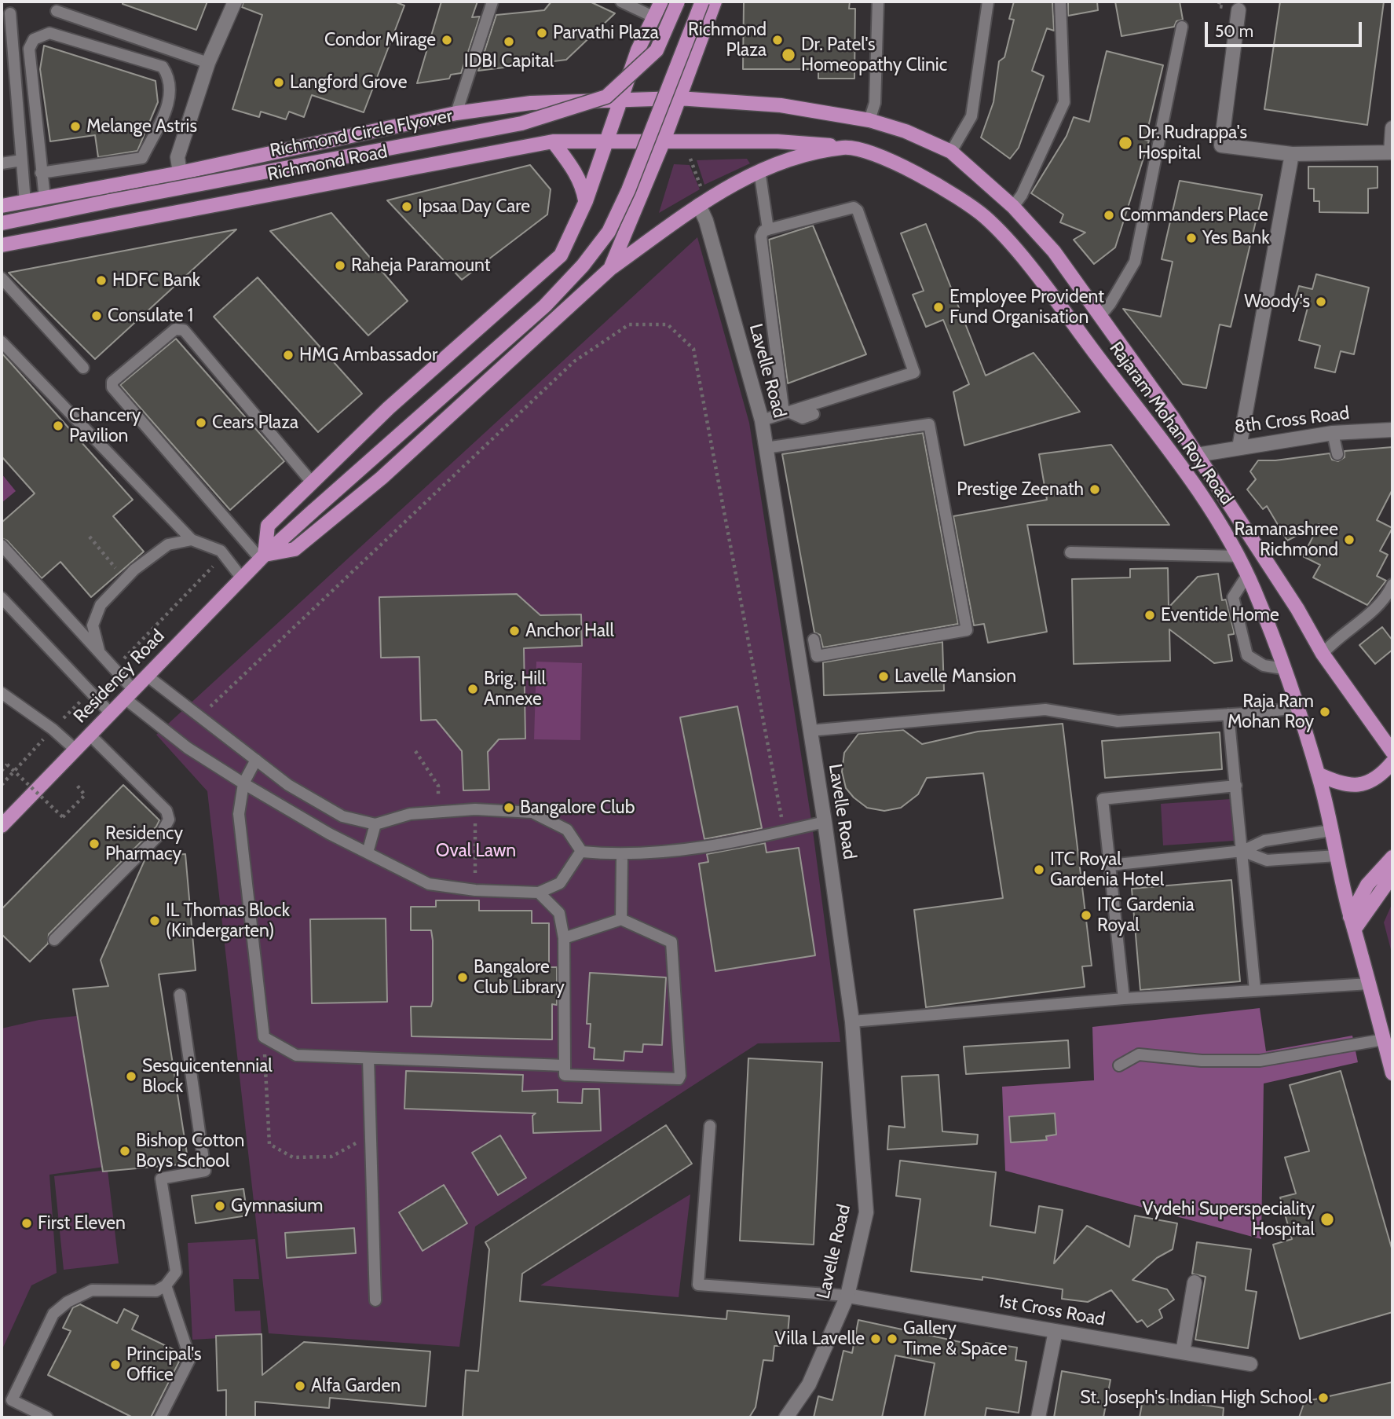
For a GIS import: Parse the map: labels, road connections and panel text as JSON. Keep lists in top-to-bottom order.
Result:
{
  "streets": {
    "main road": [
      "Richmond Circle Flyover",
      "Richmond Road",
      "Rajaram Mohan Roy Road",
      "Residency Road"
    ],
    "street": ["Lavelle Road", "8th Cross Road", "1st Cross Road"]
  },
  "crossings": [
    ["Richmond Road", "Rajaram Mohan Roy Road"],
    ["Lavelle Road", "Rajaram Mohan Roy Road"],
    ["Lavelle Road", "1st Cross Road"],
    ["8th Cross Road", "Rajaram Mohan Roy Road"],
    ["Rajaram Mohan Roy Road", "Residency Road"]
  ],
  "parks": ["Oval Lawn"],
  "places": [
    "Parvathi Plaza",
    "Condor Mirage",
    "Richmond Plaza",
    "IDBI Capital",
    "Dr. Patel's Homeopathy Clinic",
    "Langford Grove",
    "Melange Astris",
    "Dr. Rudrappa's Hospital",
    "Ipsaa Day Care",
    "Commanders Place",
    "Yes Bank",
    "Raheja Paramount",
    "HDFC Bank",
    "Woody's",
    "Employee Provident Fund Organisation",
    "Consulate 1",
    "HMG Ambassador",
    "Cears Plaza",
    "Chancery Pavilion",
    "Prestige Zeenath",
    "Ramanashree Richmond",
    "Eventide Home",
    "Anchor Hall",
    "Lavelle Mansion",
    "Brig. Hill Annexe",
    "Raja Ram Mohan Roy",
    "Bangalore Club",
    "Residency Pharmacy",
    "ITC Royal Gardenia Hotel",
    "ITC Gardenia Royal",
    "IL Thomas Block (Kindergarten)",
    "Bangalore Club Library",
    "Sesquicentennial Block",
    "Bishop Cotton Boys School",
    "Gymnasium",
    "Vydehi Superspeciality Hospital",
    "First Eleven",
    "Villa Lavelle",
    "Gallery Time & Space",
    "Principal's Office",
    "Alfa Garden",
    "St. Joseph's Indian High School"
  ],
  "scale_bar": "50 m"
}
